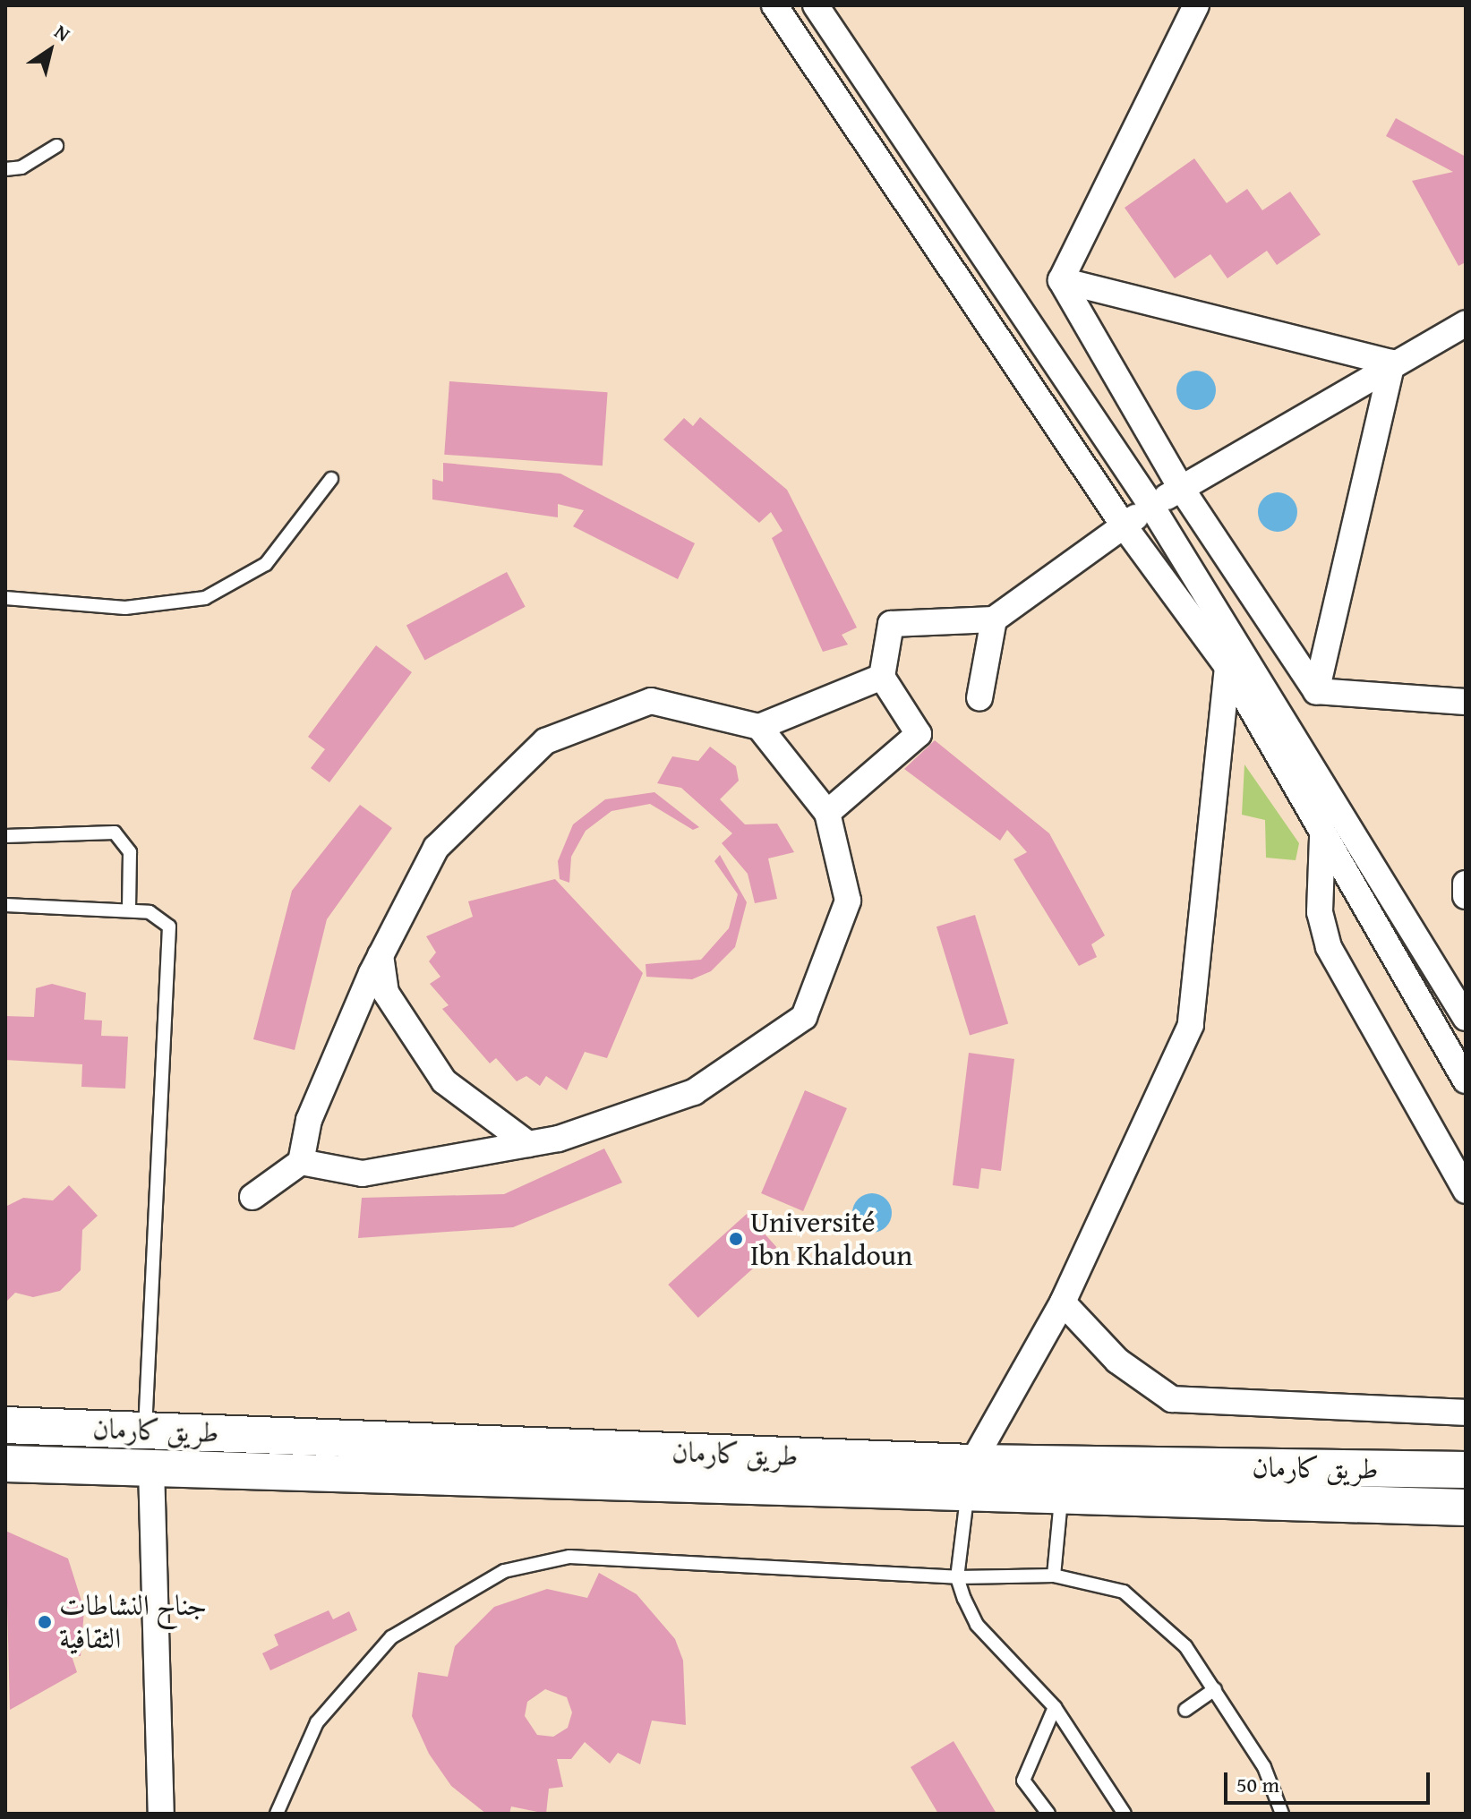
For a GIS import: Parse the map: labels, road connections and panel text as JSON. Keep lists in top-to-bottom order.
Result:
{
  "streets": {
    "street": ["طريق كارمان"]
  },
  "places": ["Université Ibn Khaldoun", "جناح النشاطات الثقافية"],
  "scale_bar": "50 m",
  "north": "top right"
}
